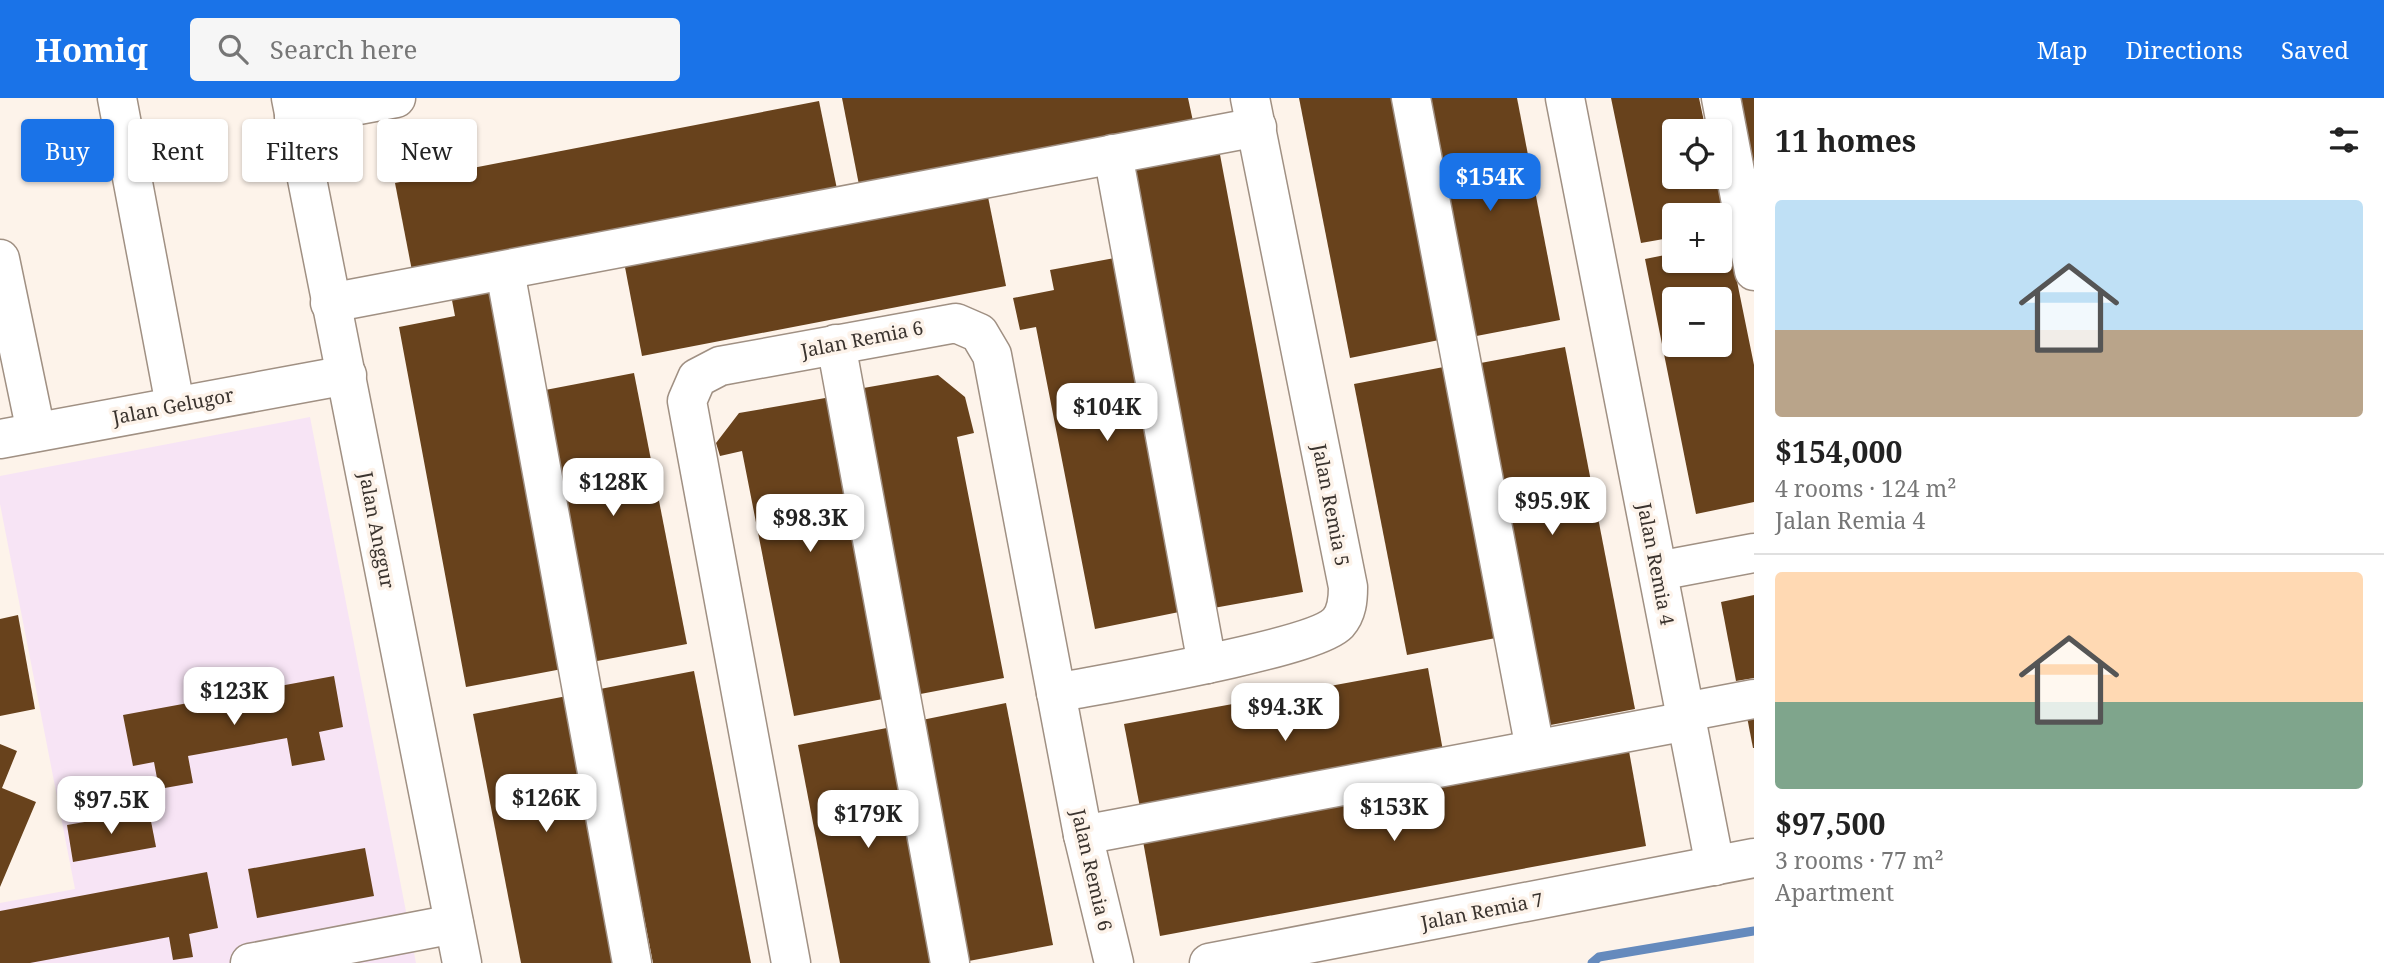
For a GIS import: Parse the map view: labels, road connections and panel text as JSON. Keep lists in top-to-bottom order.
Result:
{
  "streets": {
    "street": [
      "Jalan Remia 6",
      "Jalan Gelugor",
      "Jalan Remia 5",
      "Jalan Anggur",
      "Jalan Remia 4",
      "Jalan Remia 7"
    ]
  },
  "crossings": [
    ["Jalan Remia 6", "Jalan Remia 5"],
    ["Jalan Gelugor", "Jalan Anggur"],
    ["Jalan Remia 4", "Jalan Remia 7"]
  ],
  "page": {
    "header": "Homiq",
    "search": "Search here",
    "nav": ["Map", "Directions", "Saved"],
    "heading": "11 homes",
    "map_buttons": ["+", "−"],
    "chip": [
      "Buy",
      "Rent",
      "Filters",
      "New"
    ],
    "price": [
      "$154K",
      "$104K",
      "$128K",
      "$95.9K",
      "$98.3K",
      "$123K",
      "$94.3K",
      "$126K",
      "$97.5K",
      "$153K",
      "$179K"
    ],
    "list": [
      {
        "name": "$154,000",
        "note": "4 rooms · 124 m² · Jalan Remia 4"
      },
      {
        "name": "$97,500",
        "note": "3 rooms · 77 m² · Apartment"
      }
    ]
  }
}
